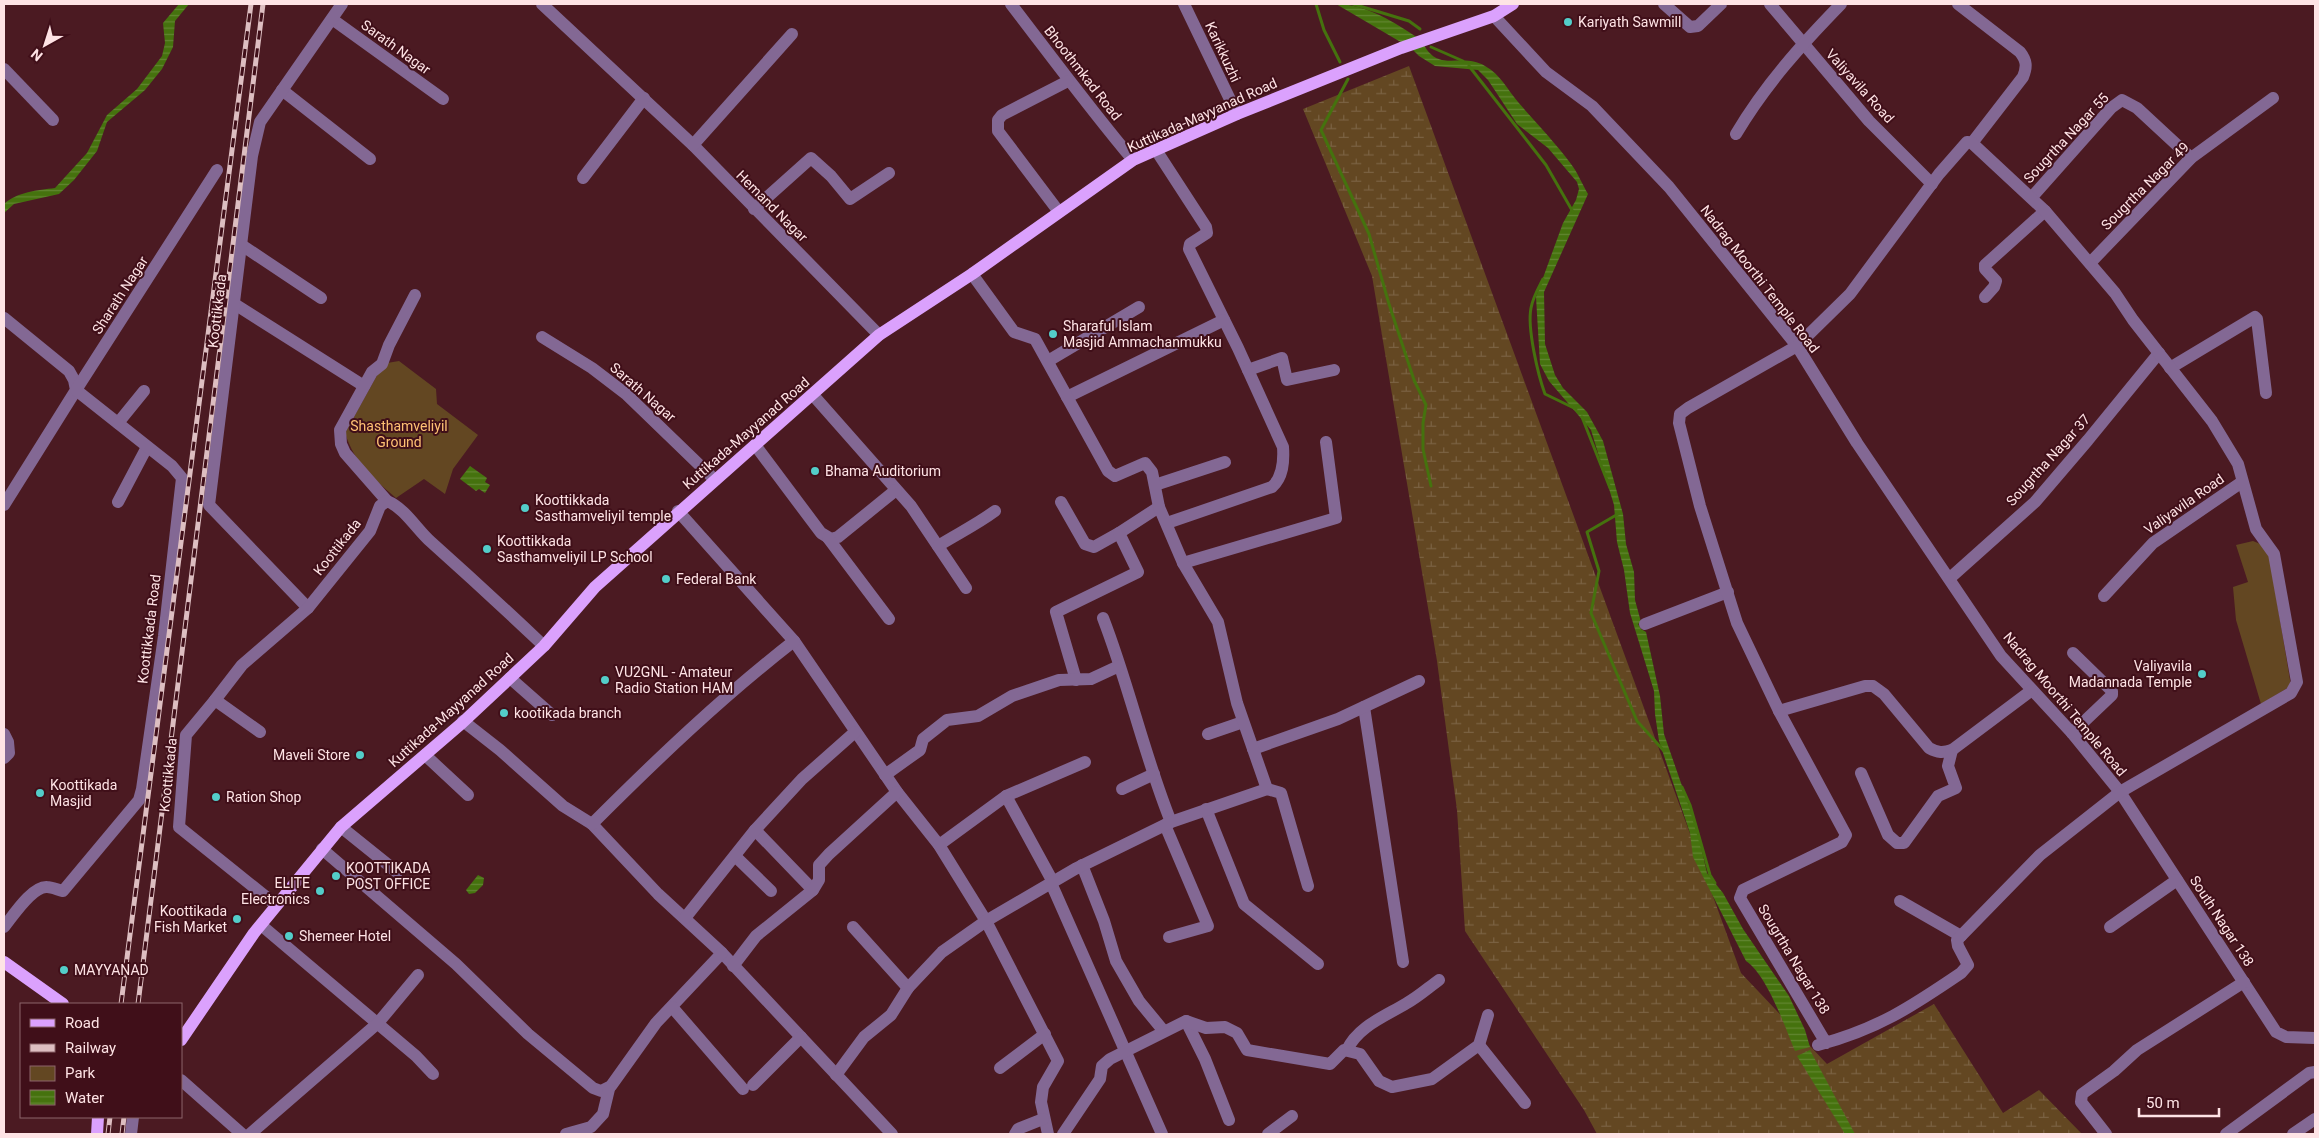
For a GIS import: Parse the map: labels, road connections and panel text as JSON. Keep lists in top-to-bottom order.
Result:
{
  "streets": {
    "main road": ["Kuttikada-Mayyanad Road"],
    "street": [
      "Sarath Nagar",
      "Karikkuzhi",
      "Bhoothmkad Road",
      "Valiyavila Road",
      "Sougrtha Nagar 55",
      "Sougrtha Nagar 49",
      "Hemand Nagar",
      "Nadrag Moorthi Temple Road",
      "Sharath Nagar",
      "Koottikkada",
      "Sougrtha Nagar 37",
      "Koottikada",
      "Koottikkada Road",
      "South Nagar 138",
      "Sougrtha Nagar 138"
    ]
  },
  "crossings": [
    ["Sarath Nagar", "Kuttikada-Mayyanad Road"],
    ["Sarath Nagar", "Koottikkada"],
    ["Karikkuzhi", "Kuttikada-Mayyanad Road"],
    ["Bhoothmkad Road", "Kuttikada-Mayyanad Road"],
    ["Valiyavila Road", "Nadrag Moorthi Temple Road"],
    ["Kuttikada-Mayyanad Road", "Hemand Nagar"],
    ["Kuttikada-Mayyanad Road", "Nadrag Moorthi Temple Road"],
    ["Kuttikada-Mayyanad Road", "Koottikkada"],
    ["Sougrtha Nagar 55", "Sougrtha Nagar 49"],
    ["Sougrtha Nagar 55", "Nadrag Moorthi Temple Road"],
    ["Sougrtha Nagar 49", "Nadrag Moorthi Temple Road"],
    ["Nadrag Moorthi Temple Road", "Sougrtha Nagar 37"],
    ["Nadrag Moorthi Temple Road", "South Nagar 138"],
    ["Koottikkada", "Koottikada"]
  ],
  "parks": ["Shasthamveliyil Ground"],
  "places": [
    "Kariyath Sawmill",
    "Sharaful Islam Masjid Ammachanmukku",
    "Bhama Auditorium",
    "Koottikkada Sasthamveliyil temple",
    "Koottikkada Sasthamveliyil LP School",
    "Federal Bank",
    "Valiyavila Madannada Temple",
    "VU2GNL - Amateur Radio Station HAM",
    "kootikada branch",
    "Maveli Store",
    "Koottikada Masjid",
    "Ration Shop",
    "KOOTTIKADA POST OFFICE",
    "ELITE Electronics",
    "Koottikada Fish Market",
    "Shemeer Hotel",
    "MAYYANAD"
  ],
  "legend": [
    "Road",
    "Railway",
    "Park",
    "Water"
  ],
  "scale_bar": "50 m",
  "north": "bottom left"
}
